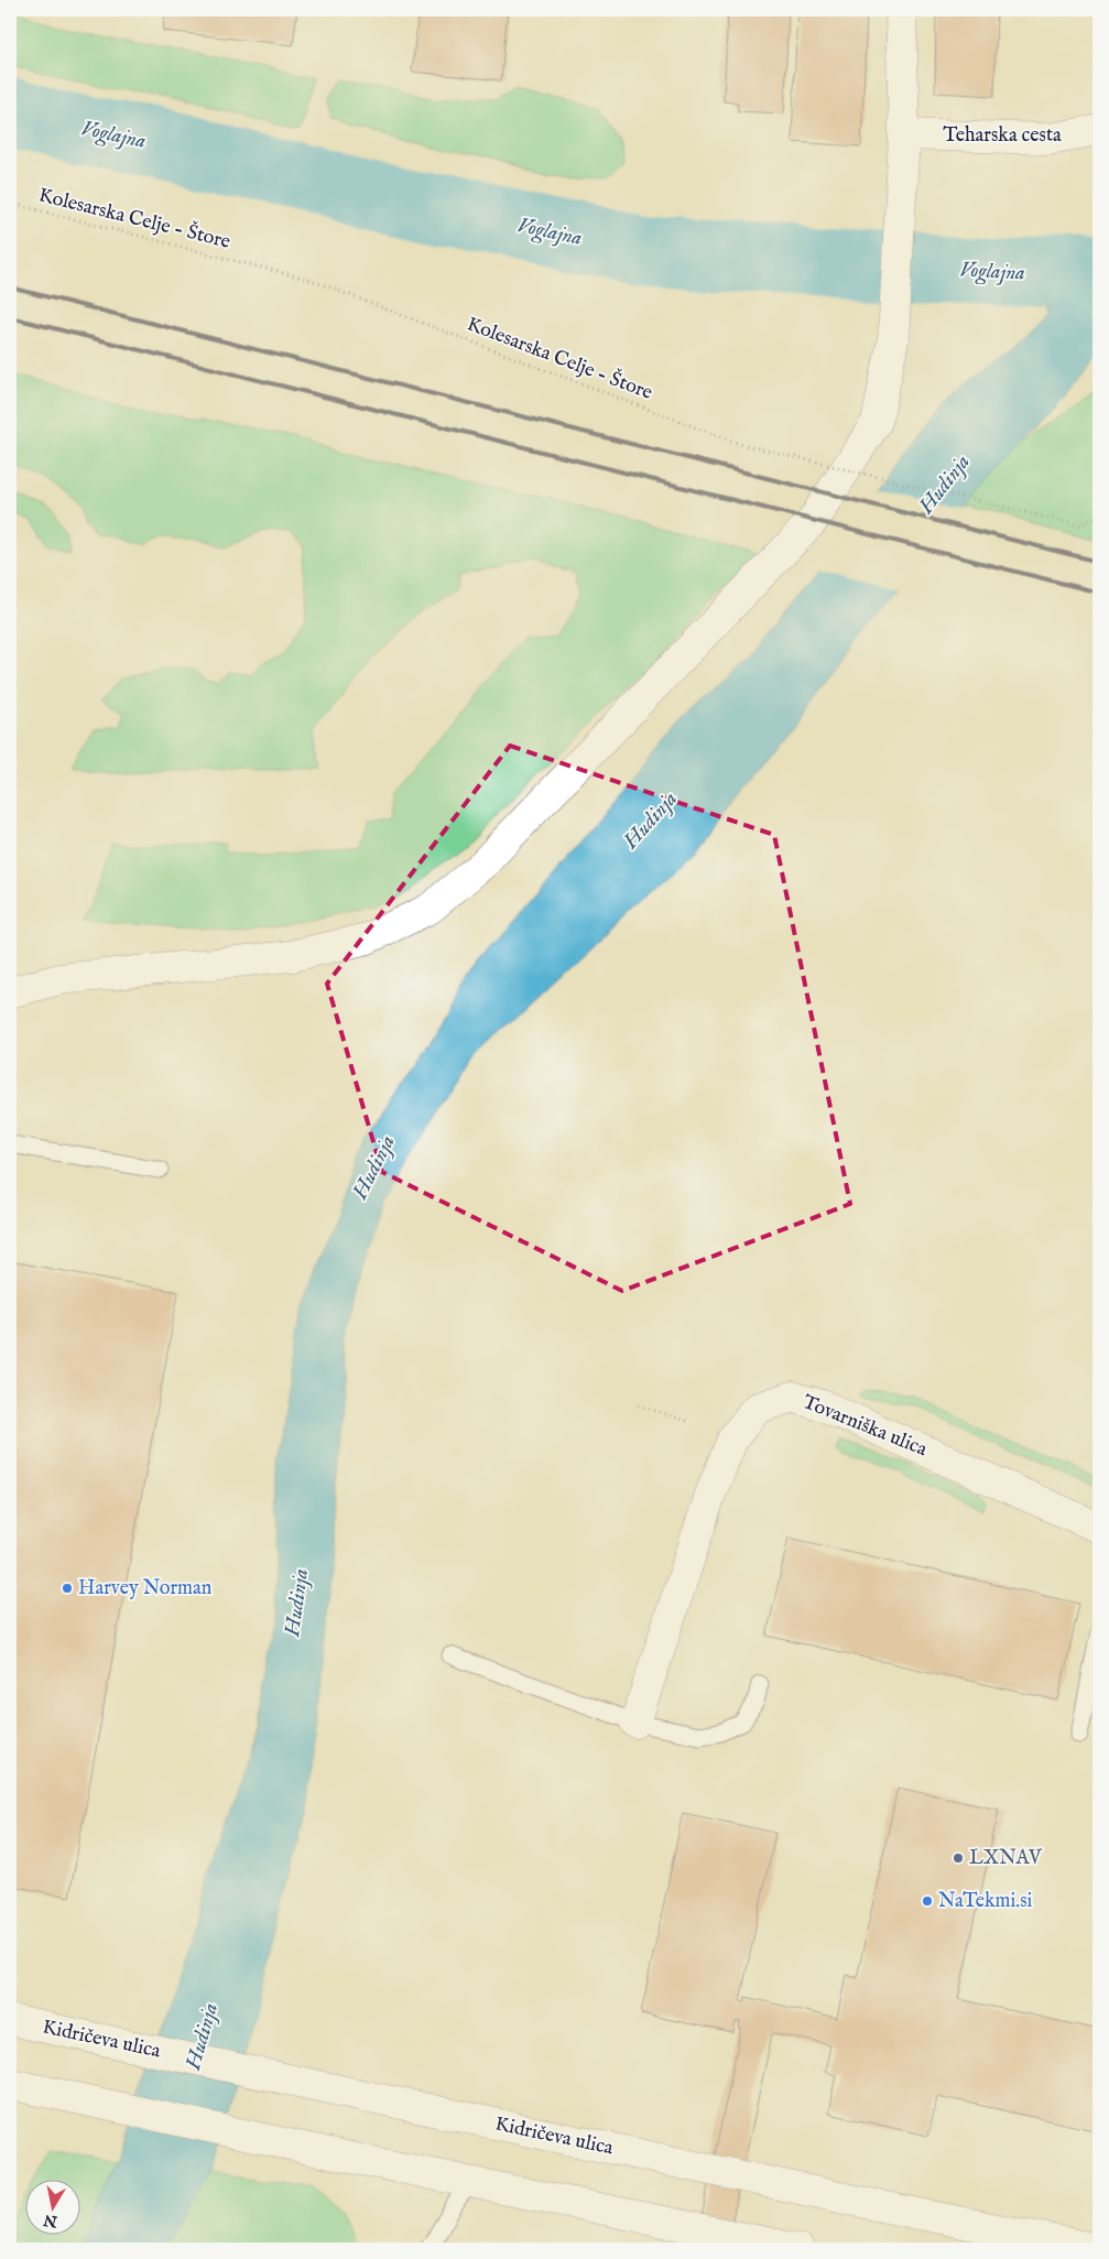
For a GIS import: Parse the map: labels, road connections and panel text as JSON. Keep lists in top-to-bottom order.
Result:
{
  "streets": {
    "street": ["Teharska cesta", "Tovarniška ulica", "Kidričeva ulica"],
    "path": ["Kolesarska Celje - Štore"]
  },
  "water": ["Voglajna", "Hudinja"],
  "places": ["Harvey Norman", "LXNAV", "NaTekmi.si"],
  "north": "bottom"
}
